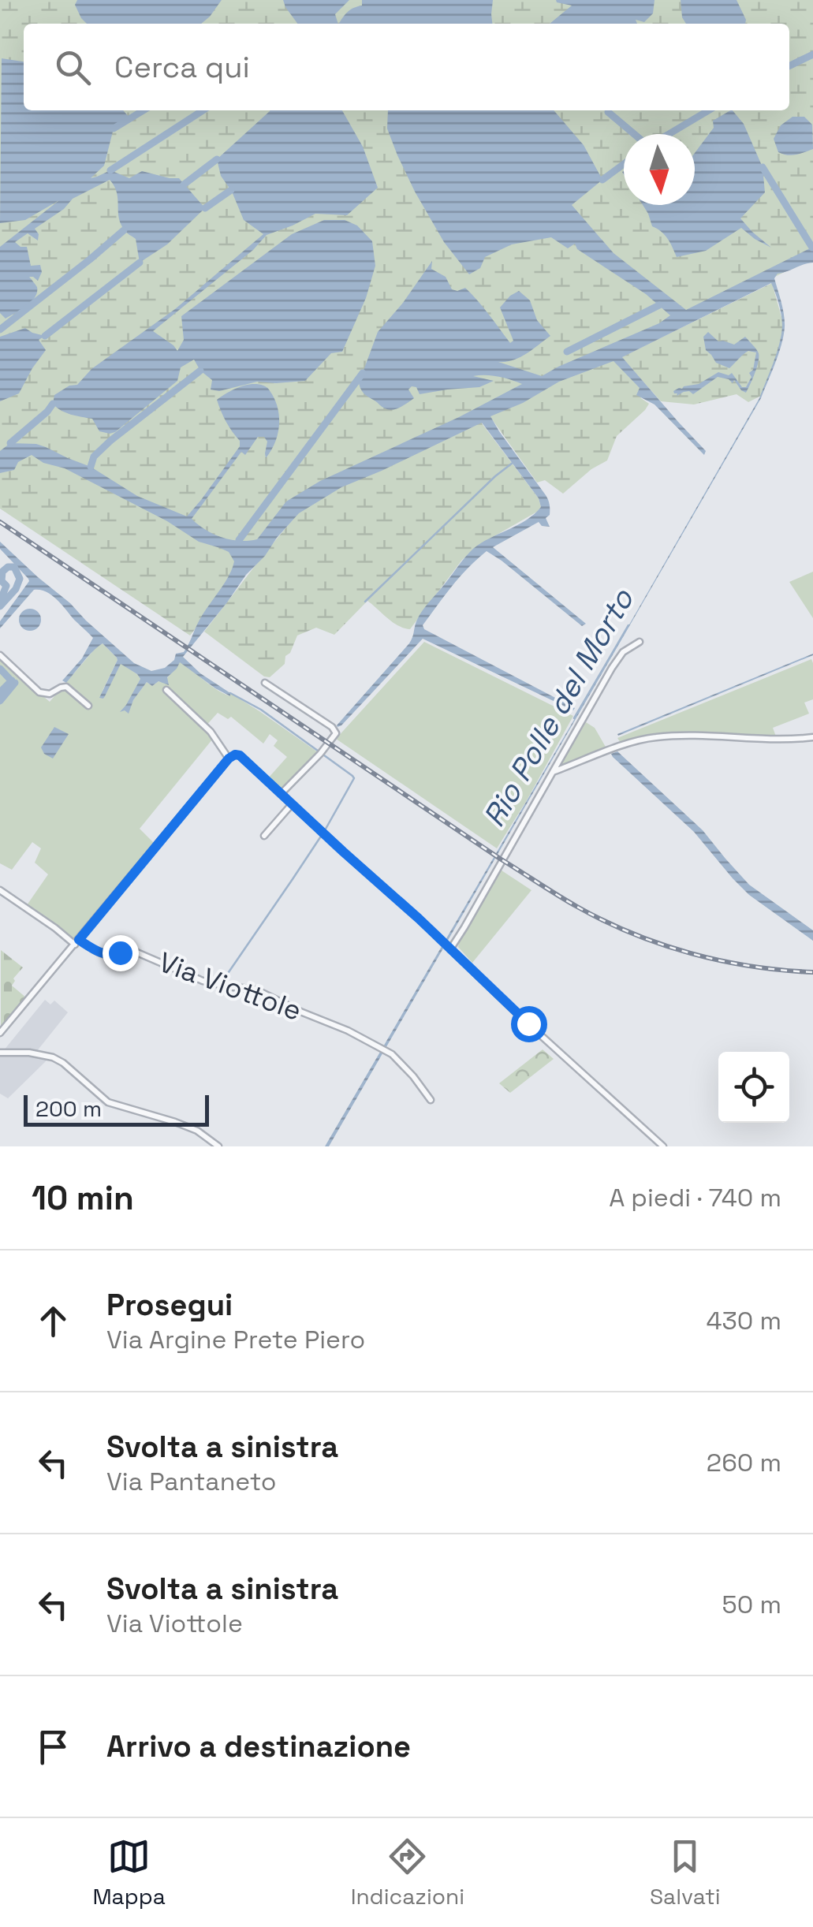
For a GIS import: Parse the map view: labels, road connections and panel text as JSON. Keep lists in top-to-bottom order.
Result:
{
  "streets": {
    "street": ["Via Viottole"]
  },
  "water": ["Rio Polle del Morto"],
  "scale_bar": "200 m",
  "north": "bottom",
  "page": {
    "search": "Cerca qui",
    "scale": "200 m",
    "heading": ["10 min", "A piedi · 740 m"],
    "list": [
      ["Prosegui", "Via Argine Prete Piero", "430 m"],
      ["Svolta a sinistra", "Via Pantaneto", "260 m"],
      ["Svolta a sinistra", "Via Viottole", "50 m"],
      "Arrivo a destinazione"
    ],
    "nav": ["Mappa", "Indicazioni", "Salvati"]
  }
}
